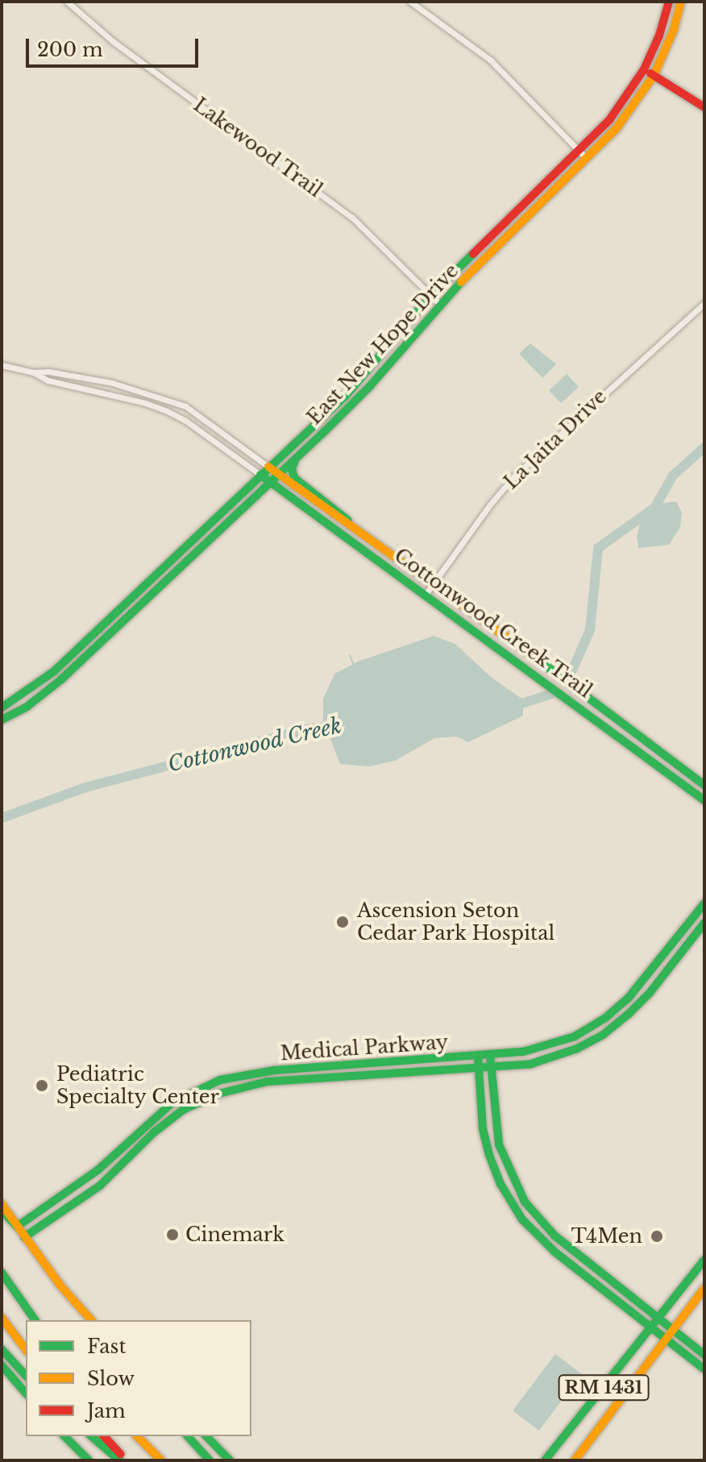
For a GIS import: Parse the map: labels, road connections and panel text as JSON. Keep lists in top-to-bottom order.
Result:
{
  "streets": {
    "main road": [
      "East New Hope Drive",
      "Cottonwood Creek Trail",
      "Medical Parkway",
      "RM 1431"
    ],
    "street": ["Lakewood Trail", "La Jaita Drive"]
  },
  "crossings": [
    ["Lakewood Trail", "East New Hope Drive"],
    ["East New Hope Drive", "Cottonwood Creek Trail"],
    ["La Jaita Drive", "Cottonwood Creek Trail"]
  ],
  "water": ["Cottonwood Creek"],
  "places": [
    "Ascension Seton Cedar Park Hospital",
    "Pediatric Specialty Center",
    "Cinemark",
    "T4Men"
  ],
  "legend": ["Fast", "Slow", "Jam"],
  "scale_bar": "200 m"
}
